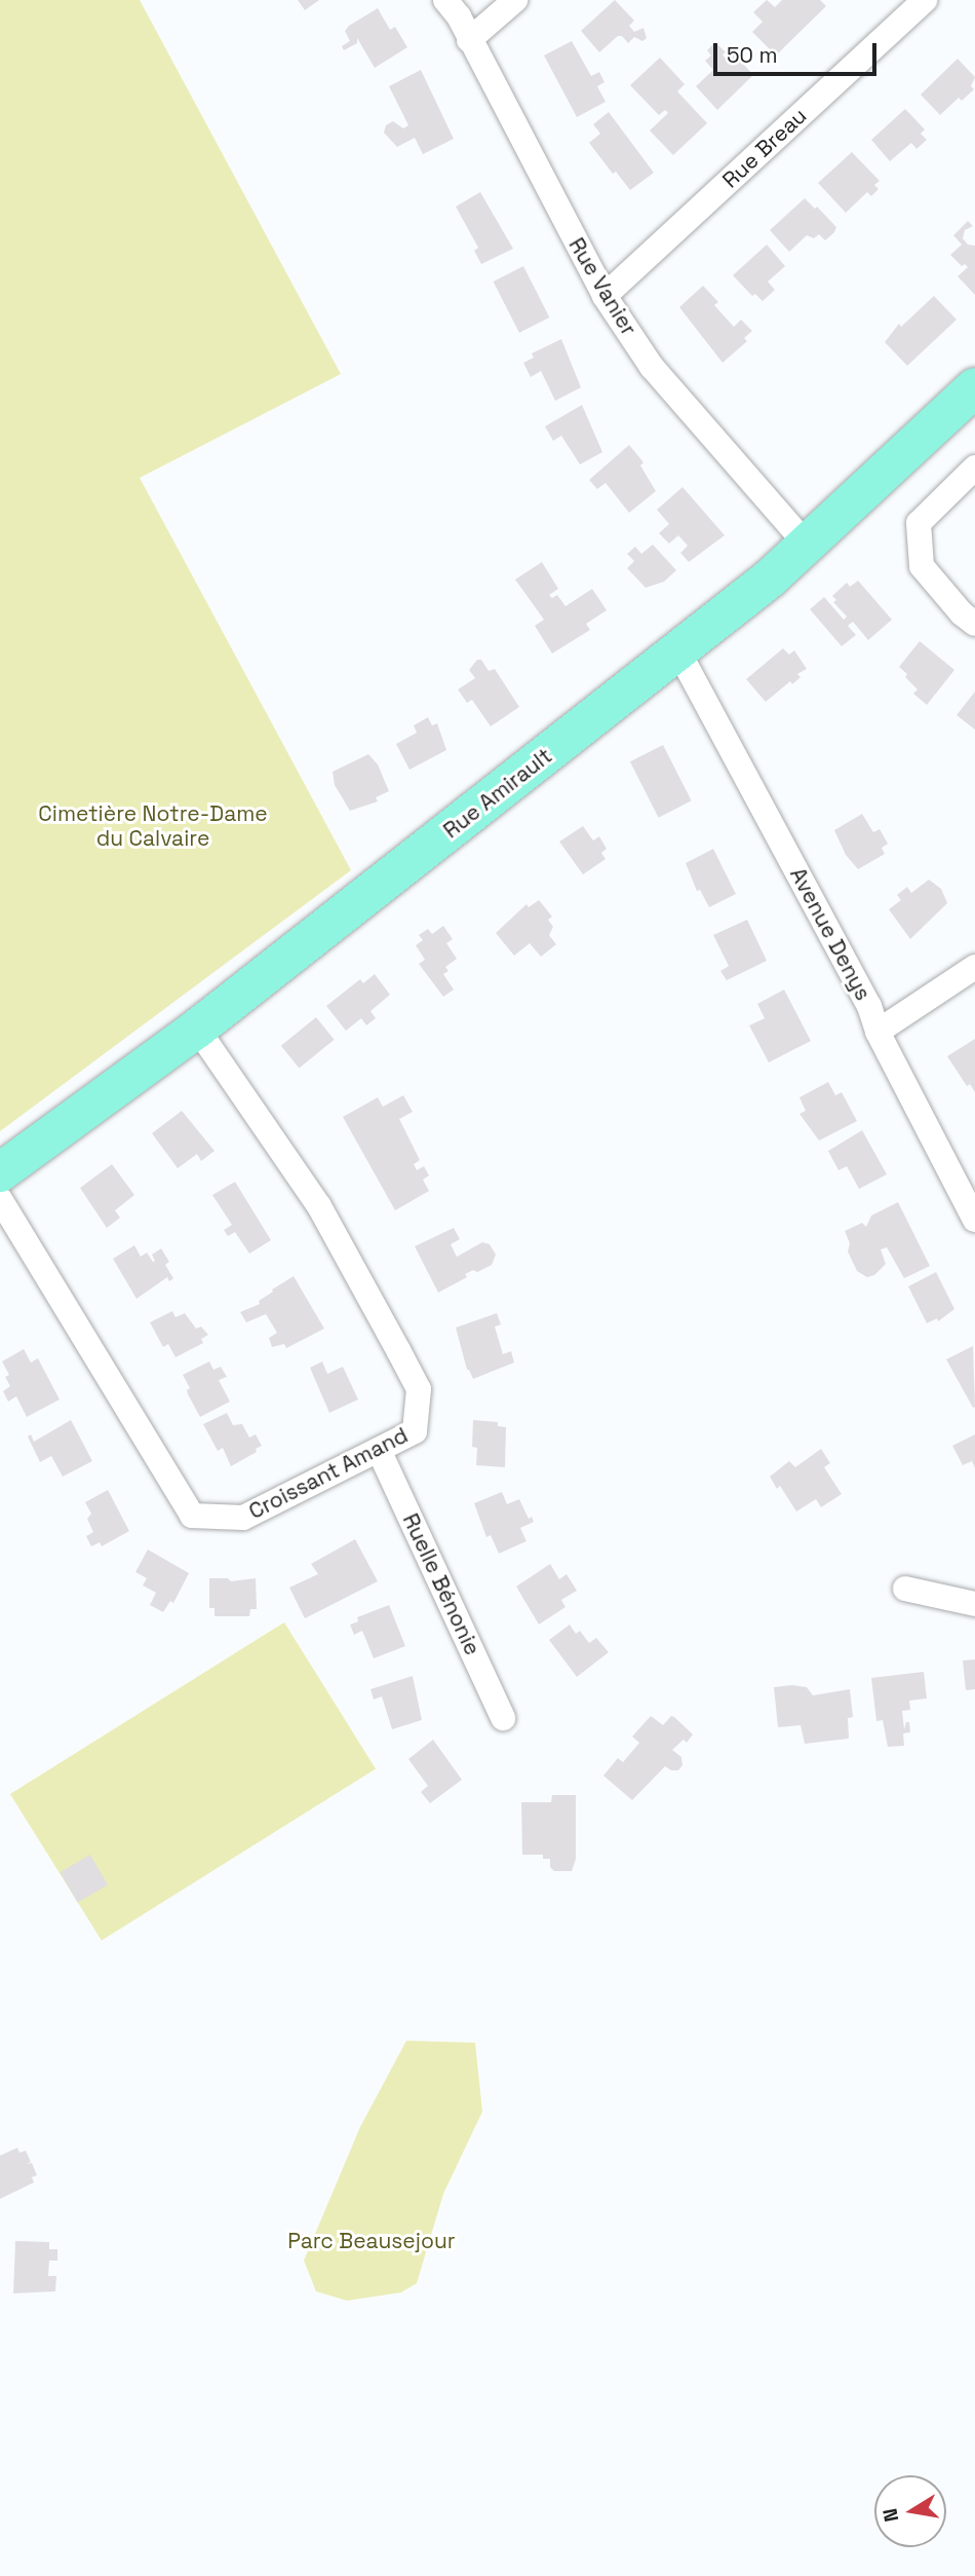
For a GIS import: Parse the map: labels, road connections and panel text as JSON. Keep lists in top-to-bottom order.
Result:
{
  "streets": {
    "main road": ["Rue Amirault"],
    "street": [
      "Rue Breau",
      "Rue Vanier",
      "Avenue Denys",
      "Croissant Amand",
      "Ruelle Bénonie"
    ]
  },
  "crossings": [
    ["Rue Breau", "Rue Vanier"],
    ["Rue Vanier", "Rue Amirault"],
    ["Rue Amirault", "Avenue Denys"],
    ["Rue Amirault", "Croissant Amand"],
    ["Croissant Amand", "Ruelle Bénonie"]
  ],
  "parks": ["Cimetière Notre-Dame du Calvaire", "Parc Beausejour"],
  "scale_bar": "50 m",
  "north": "left"
}
